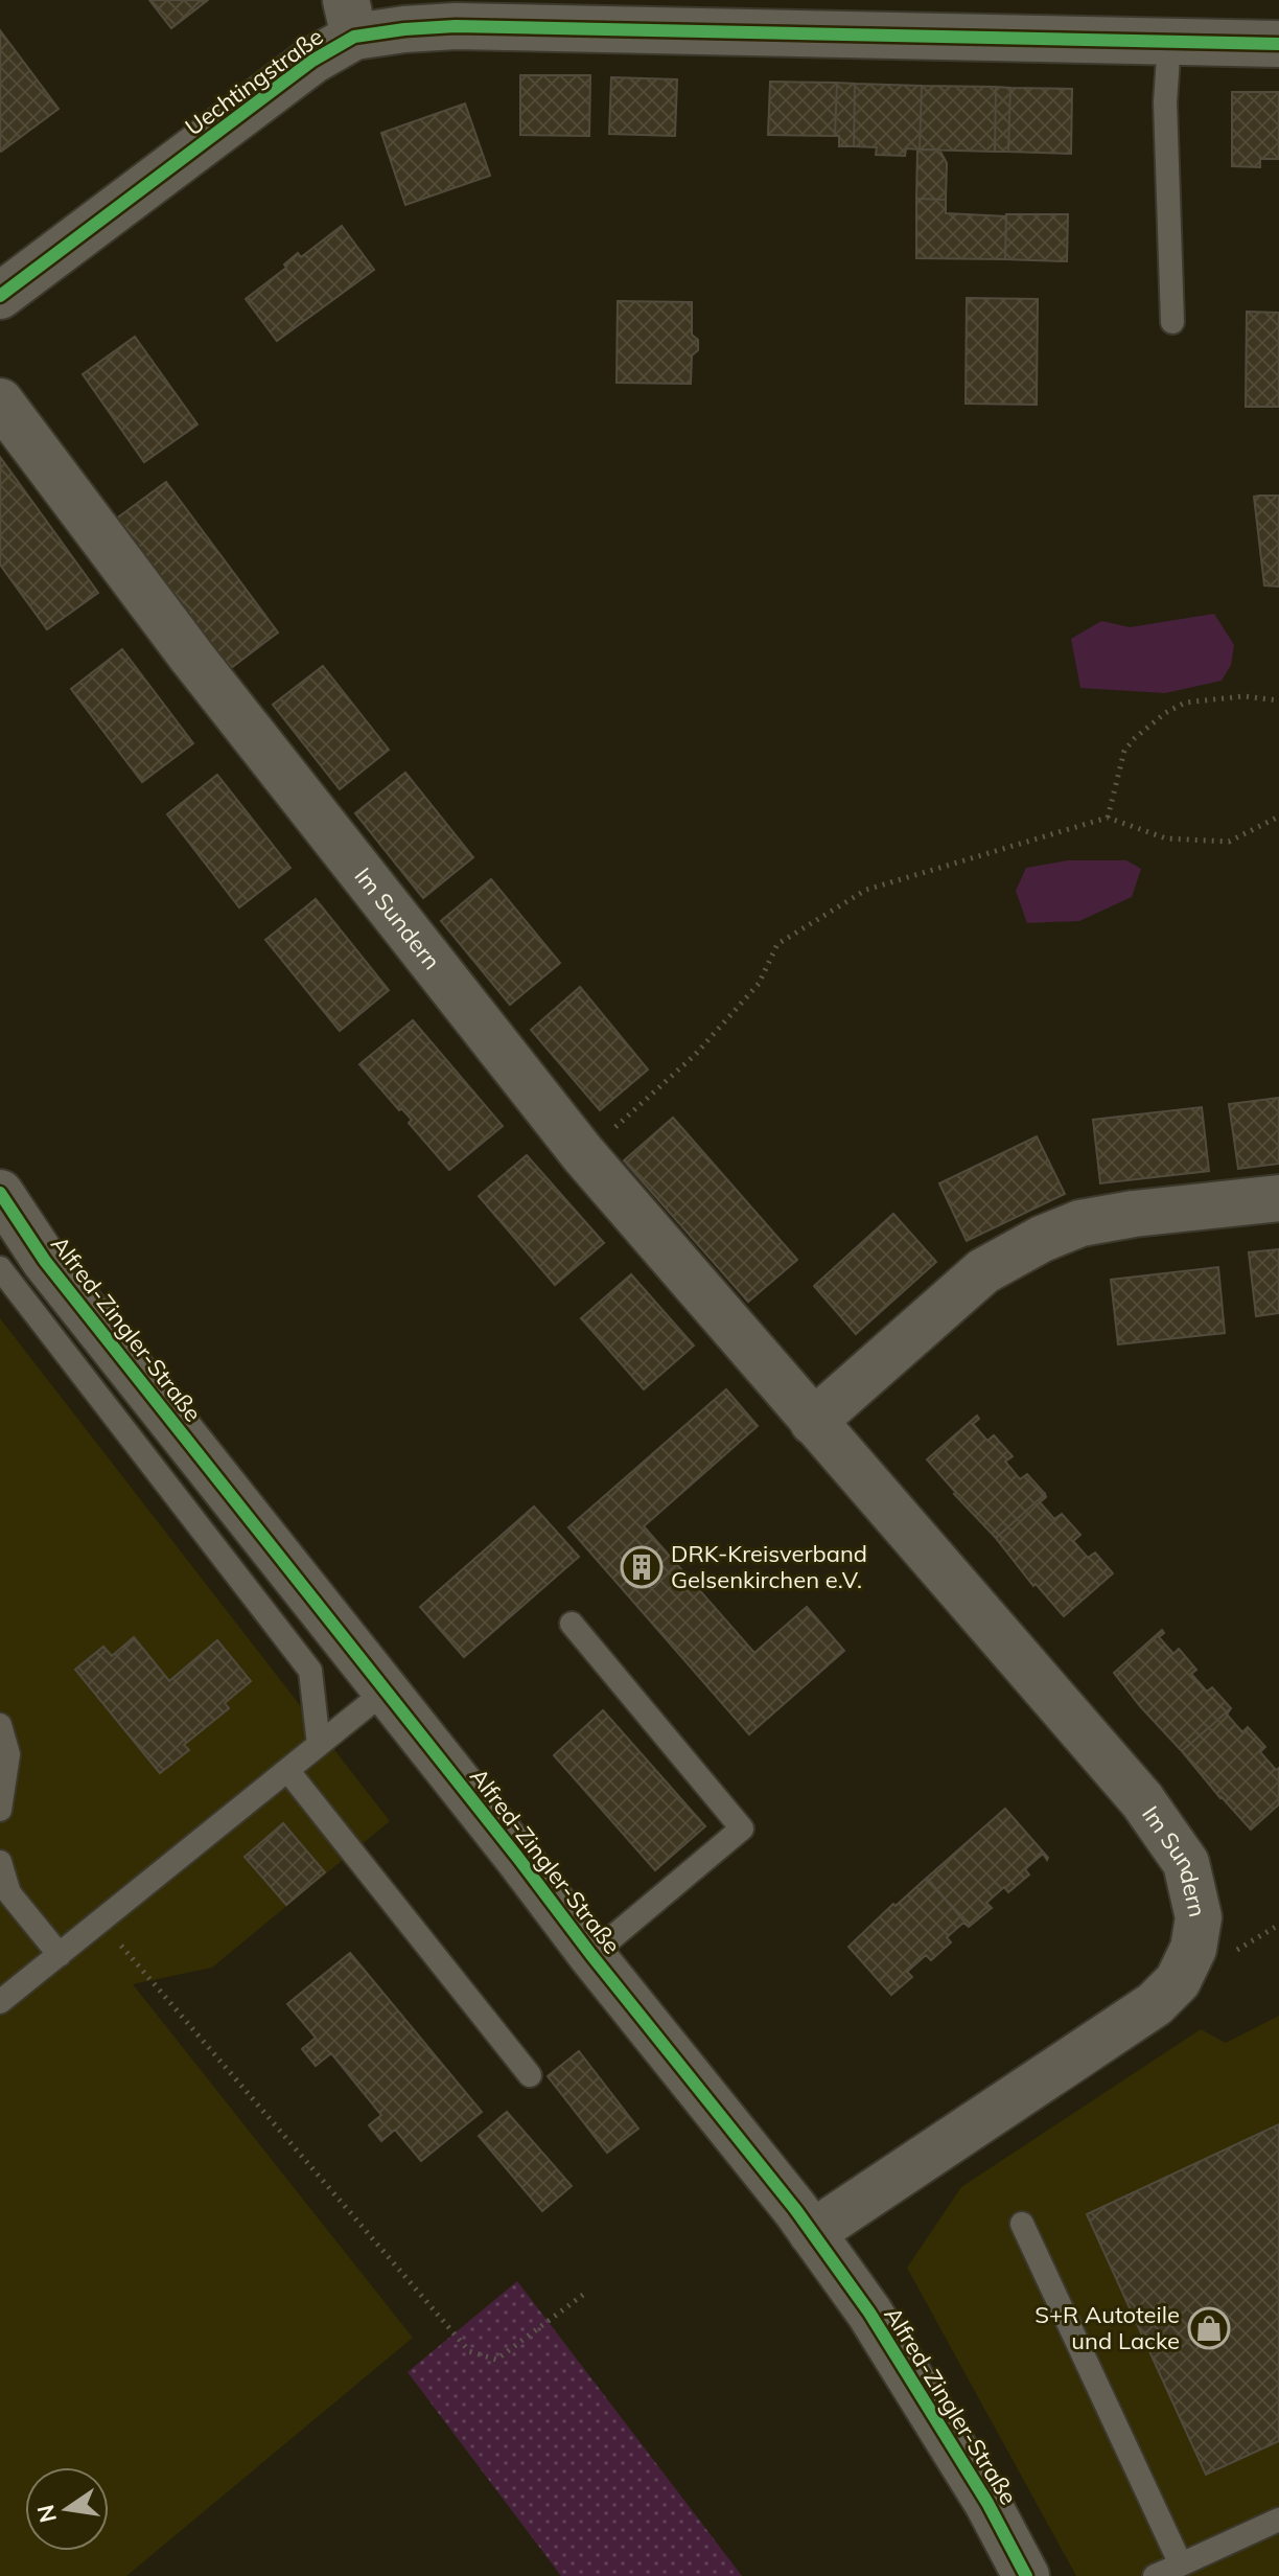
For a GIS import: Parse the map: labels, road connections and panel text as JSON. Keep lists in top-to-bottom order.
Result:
{
  "streets": {
    "street": ["Uechtingstraße", "Im Sundern", "Alfred-Zingler-Straße"]
  },
  "crossings": [
    ["Im Sundern", "Alfred-Zingler-Straße"]
  ],
  "places": {
    "building": ["DRK-Kreisverband Gelsenkirchen e.V."],
    "shop": ["S+R Autoteile und Lacke"]
  },
  "north": "left"
}
